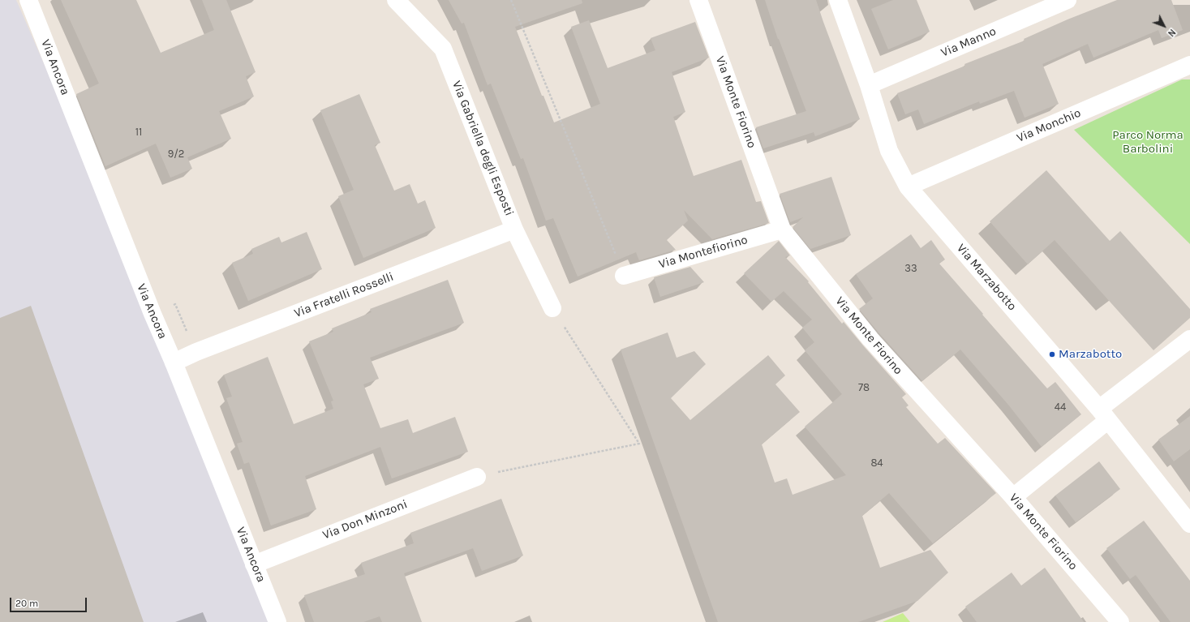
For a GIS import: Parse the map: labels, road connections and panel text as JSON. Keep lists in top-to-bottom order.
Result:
{
  "streets": {
    "street": [
      "Via Manno",
      "Via Ancora",
      "Via Monte Fiorino",
      "Via Monchio",
      "Via Gabriella degli Esposti",
      "Via Montefiorino",
      "Via Marzabotto",
      "Via Fratelli Rosselli",
      "Via Don Minzoni"
    ]
  },
  "crossings": [
    ["Via Manno", "Via Marzabotto"],
    ["Via Ancora", "Via Fratelli Rosselli"],
    ["Via Ancora", "Via Don Minzoni"],
    ["Via Monte Fiorino", "Via Montefiorino"],
    ["Via Monchio", "Via Marzabotto"],
    ["Via Gabriella degli Esposti", "Via Fratelli Rosselli"]
  ],
  "parks": ["Parco Norma Barbolini"],
  "places": ["Marzabotto"],
  "house_numbers": [
    "11",
    "9/2",
    "33",
    "78",
    "44",
    "84"
  ],
  "scale_bar": "20 m",
  "north": "bottom right"
}
